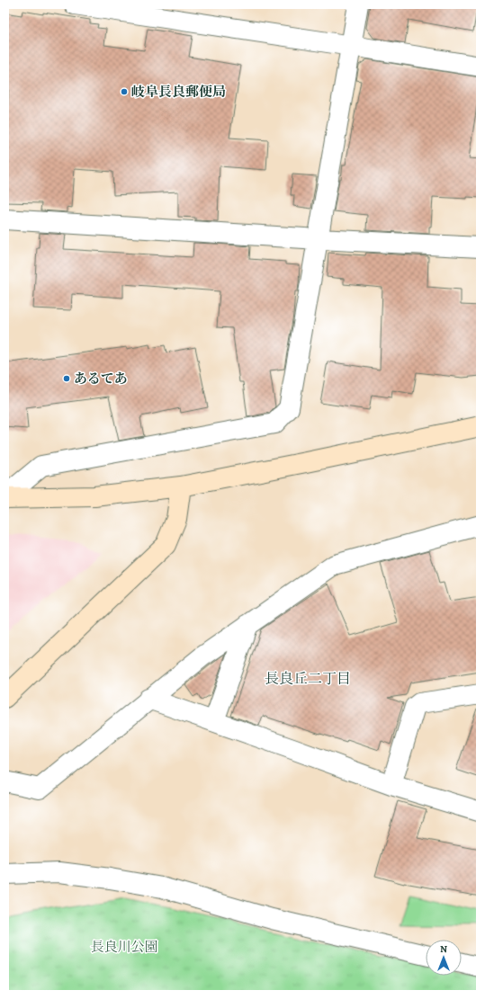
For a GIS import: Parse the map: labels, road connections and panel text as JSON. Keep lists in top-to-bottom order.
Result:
{
  "districts": ["長良丘二丁目"],
  "parks": ["長良川公園"],
  "places": ["岐阜長良郵便局", "あるてあ"],
  "north": "top"
}
